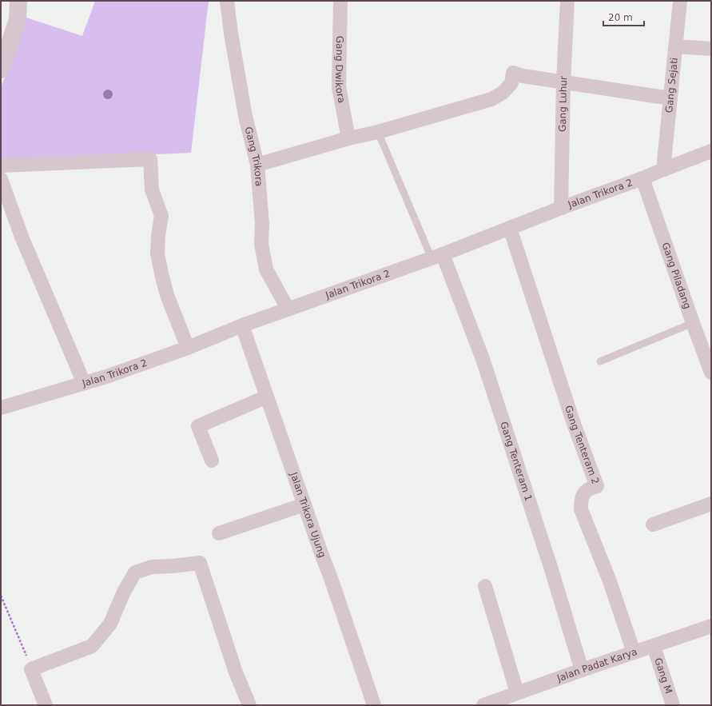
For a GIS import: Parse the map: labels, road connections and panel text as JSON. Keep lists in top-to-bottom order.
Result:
{
  "streets": {
    "street": [
      "Gang Dwikora",
      "Gang Sejati",
      "Gang Luhur",
      "Gang Trikora",
      "Jalan Trikora 2",
      "Gang Piladang",
      "Gang Tenteram 2",
      "Gang Tenteram 1",
      "Jalan Trikora Ujung",
      "Jalan Padat Karya",
      "Gang M"
    ]
  },
  "crossings": [
    ["Gang Sejati", "Jalan Trikora 2"],
    ["Gang Luhur", "Jalan Trikora 2"],
    ["Gang Trikora", "Jalan Trikora 2"],
    ["Jalan Trikora 2", "Gang Piladang"],
    ["Jalan Trikora 2", "Gang Tenteram 2"],
    ["Jalan Trikora 2", "Gang Tenteram 1"],
    ["Jalan Trikora 2", "Jalan Trikora Ujung"],
    ["Gang Tenteram 2", "Jalan Padat Karya"],
    ["Gang Tenteram 1", "Jalan Padat Karya"],
    ["Jalan Padat Karya", "Gang M"]
  ],
  "scale_bar": "20 m"
}
